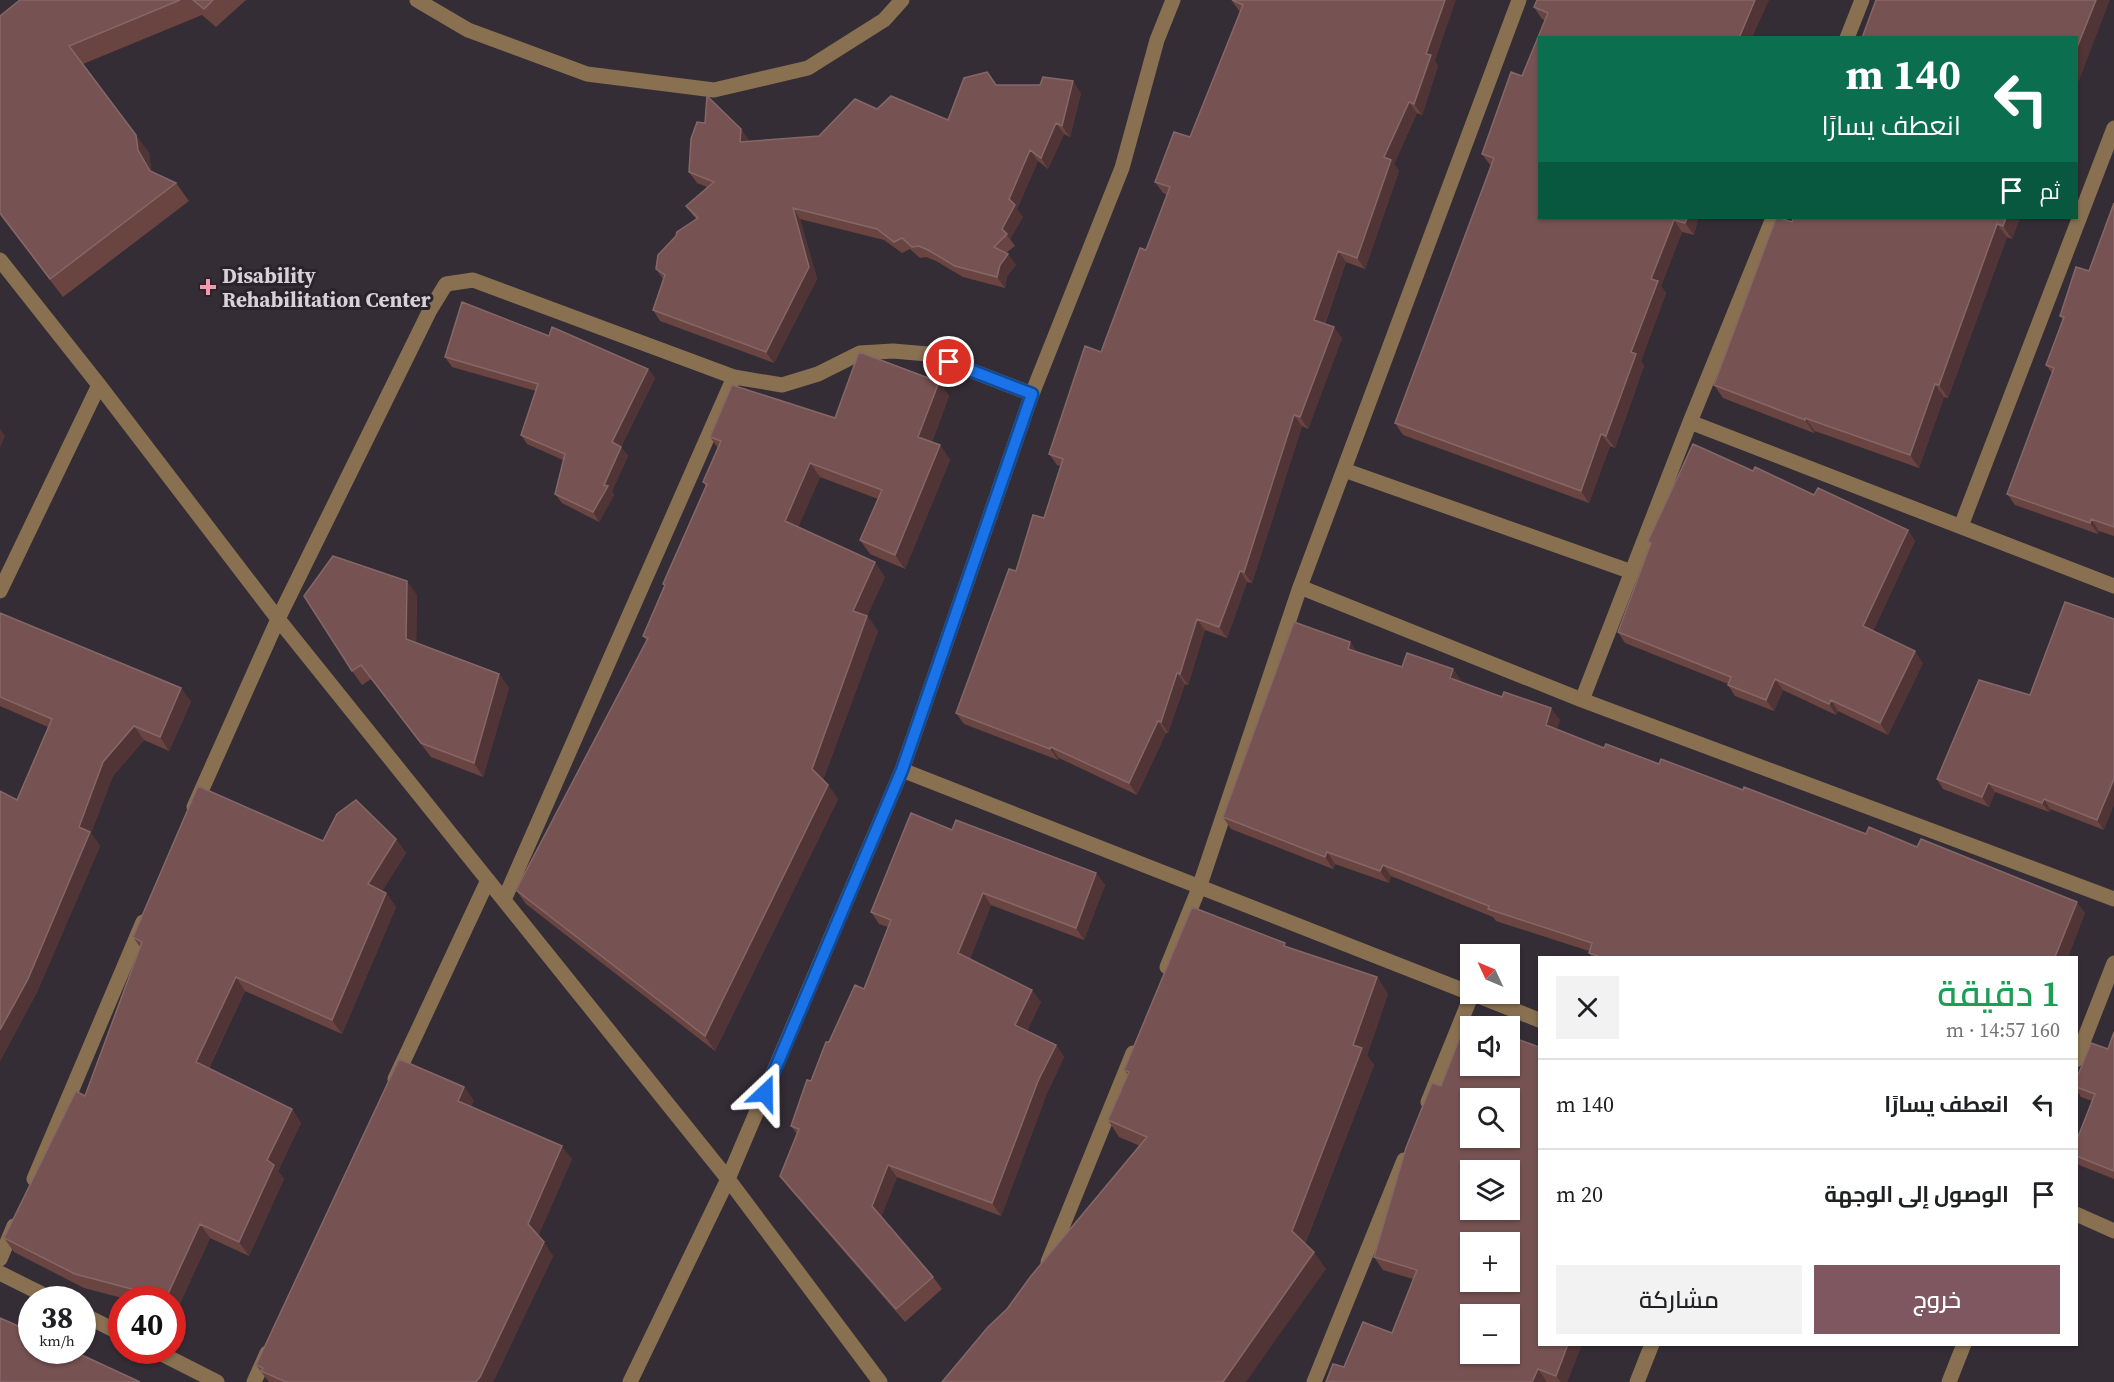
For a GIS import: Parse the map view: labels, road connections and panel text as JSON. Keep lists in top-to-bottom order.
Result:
{
  "places": {
    "health": ["Disability Rehabilitation Center"]
  },
  "north": "top left",
  "page": {
    "turn": ["140 m", "انعطف يسارًا"],
    "then": "ثم",
    "map_buttons": ["+", "−"],
    "heading": ["1 دقيقة", "160 m · 14:57"],
    "list": [
      {
        "name": "انعطف يسارًا",
        "value": "140 m"
      },
      {
        "name": "الوصول إلى الوجهة",
        "value": "20 m"
      }
    ],
    "buttons": ["خروج", "مشاركة"],
    "speed": "38 km/h",
    "limit": "40"
  }
}
